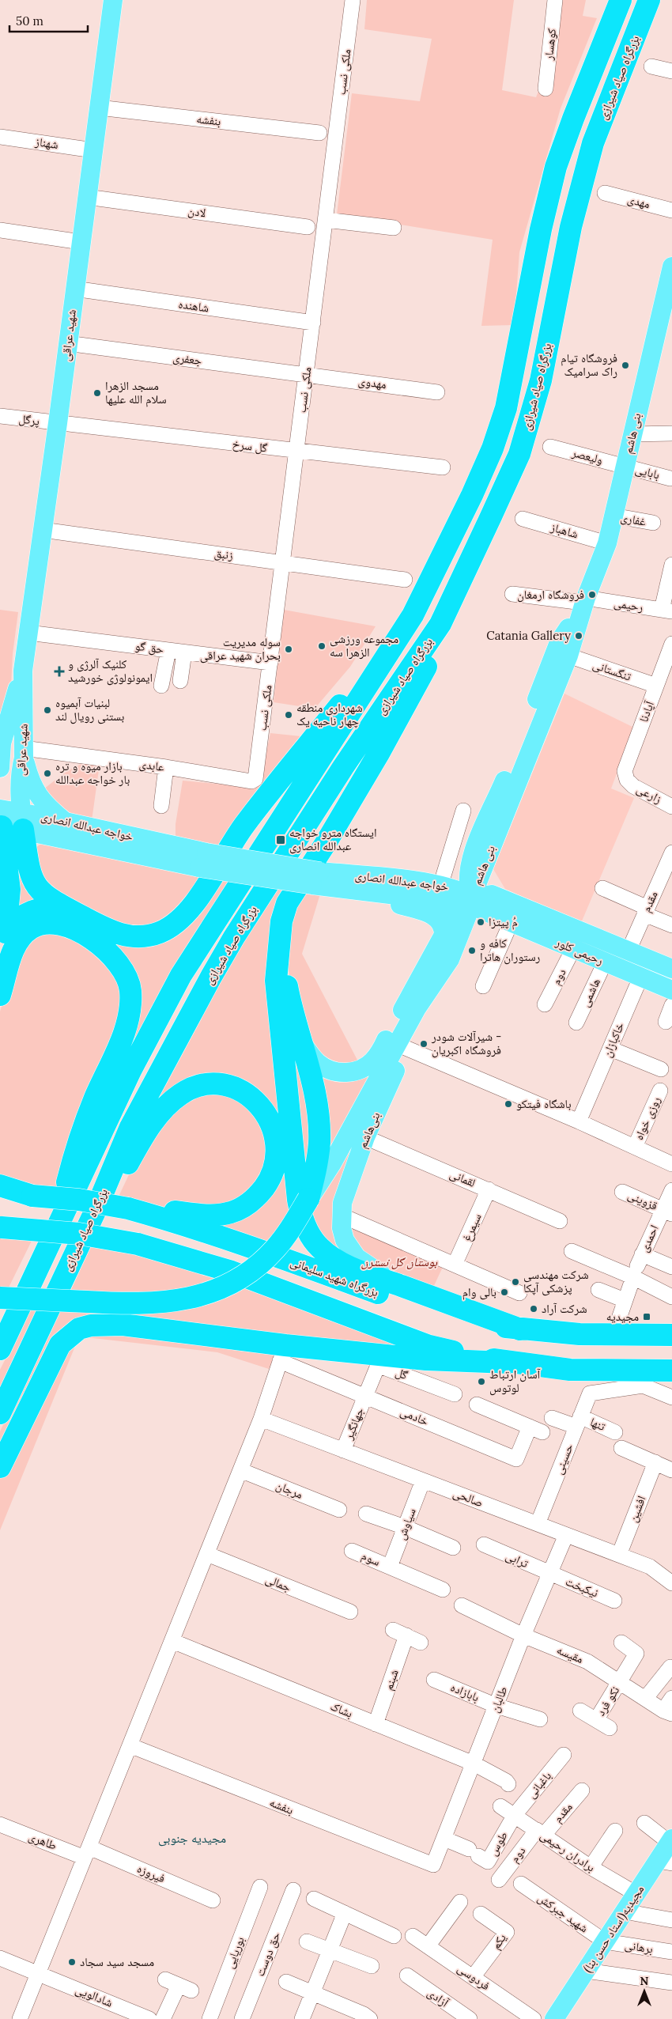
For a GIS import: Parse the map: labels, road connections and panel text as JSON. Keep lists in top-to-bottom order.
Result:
{
  "streets": {
    "highway": ["بزرگراه صیاد شیرازی", "بزرگراه شهید سلیمانی"],
    "main road": [
      "شهید عراقی",
      "بنی هاشم",
      "خواجه عبدالله انصاری",
      "رحیمی کلور",
      "بنی‌هاشم",
      "مجیدیه(استاد حسن بنا)"
    ],
    "street": [
      "کوهسار",
      "ملکی نسب",
      "بنفشه",
      "شهناز",
      "مهدی",
      "لادن",
      "شاهنده",
      "جعفری",
      "مهدوی",
      "پرگل",
      "گل سرخ",
      "ولیعصر",
      "بابایی",
      "غفاری",
      "شاهباز",
      "زنبق",
      "رحیمی",
      "حق گو",
      "تنگستانی",
      "آپادنا",
      "عابدی",
      "زارعی",
      "مقدم",
      "دوم",
      "هاشمی",
      "خاکبازان",
      "روزی خواه",
      "لقمانی",
      "قزوینی",
      "سیمرغ",
      "احمدی",
      "گل",
      "خادمی",
      "جهانگیر",
      "تنها",
      "حسینی",
      "مرجان",
      "صالحی",
      "افشین",
      "سیاوش",
      "سوم",
      "ترابی",
      "جمالی",
      "نیکبخت",
      "مقیسه",
      "شبنم",
      "بابازاده",
      "طالبان",
      "نکو فرد",
      "بشاک",
      "باغبانی",
      "طاهری",
      "طوس",
      "برادران رحیمی",
      "فیروزه",
      "شهید جبرکش",
      "یکم",
      "برهانی",
      "بوریایی",
      "حق دوست",
      "فردوسی",
      "شادالویی",
      "آزادی"
    ]
  },
  "crossings": [
    ["ملکی نسب", "شاهنده"],
    ["ملکی نسب", "جعفری"],
    ["ملکی نسب", "مهدوی"],
    ["ملکی نسب", "گل سرخ"],
    ["ملکی نسب", "زنبق"],
    ["ملکی نسب", "حق گو"],
    ["ملکی نسب", "عابدی"],
    ["بنفشه", "شهید عراقی"],
    ["بنفشه", "طالبان"],
    ["شهناز", "شهید عراقی"],
    ["لادن", "شهید عراقی"],
    ["شاهنده", "شهید عراقی"],
    ["شهید عراقی", "جعفری"],
    ["شهید عراقی", "پرگل"],
    ["شهید عراقی", "گل سرخ"],
    ["شهید عراقی", "زنبق"],
    ["شهید عراقی", "حق گو"],
    ["شهید عراقی", "عابدی"],
    ["شهید عراقی", "خواجه عبدالله انصاری"],
    ["جعفری", "مهدوی"],
    ["پرگل", "گل سرخ"],
    ["بنی هاشم", "ولیعصر"],
    ["بنی هاشم", "بابایی"],
    ["بنی هاشم", "غفاری"],
    ["بنی هاشم", "شاهباز"],
    ["بنی هاشم", "رحیمی"],
    ["بنی هاشم", "تنگستانی"],
    ["بنی هاشم", "خواجه عبدالله انصاری"],
    ["بنی هاشم", "رحیمی کلور"],
    ["ولیعصر", "بابایی"],
    ["تنگستانی", "آپادنا"],
    ["آپادنا", "زارعی"],
    ["خواجه عبدالله انصاری", "رحیمی کلور"],
    ["مقدم", "دوم"],
    ["مقدم", "برادران رحیمی"],
    ["رحیمی کلور", "دوم"],
    ["رحیمی کلور", "هاشمی"],
    ["رحیمی کلور", "خاکبازان"],
    ["دوم", "برادران رحیمی"],
    ["بنی‌هاشم", "لقمانی"],
    ["لقمانی", "سیمرغ"],
    ["قزوینی", "احمدی"],
    ["گل", "خادمی"],
    ["گل", "جهانگیر"],
    ["خادمی", "جهانگیر"],
    ["جهانگیر", "صالحی"],
    ["تنها", "حسینی"],
    ["حسینی", "صالحی"],
    ["صالحی", "افشین"],
    ["صالحی", "سیاوش"],
    ["صالحی", "طالبان"],
    ["سیاوش", "سوم"],
    ["ترابی", "نیکبخت"],
    ["ترابی", "طالبان"],
    ["نیکبخت", "طالبان"],
    ["مقیسه", "طالبان"],
    ["مقیسه", "نکو فرد"],
    ["شبنم", "بشاک"],
    ["بابازاده", "طالبان"],
    ["طالبان", "بشاک"],
    ["طالبان", "طوس"],
    ["باغبانی", "طوس"],
    ["باغبانی", "برادران رحیمی"],
    ["طاهری", "فیروزه"],
    ["طوس", "برادران رحیمی"],
    ["برادران رحیمی", "مجیدیه(استاد حسن بنا)"],
    ["شهید جبرکش", "مجیدیه(استاد حسن بنا)"],
    ["شهید جبرکش", "برهانی"],
    ["مجیدیه(استاد حسن بنا)", "برهانی"],
    ["یکم", "فردوسی"]
  ],
  "districts": ["مجیدیه جنوبی"],
  "parks": ["بوستان گل نسترن"],
  "places": {
    "other": [
      "فروشگاه تیام راک سرامیک",
      "مسجد الزهرا سلام الله علیها",
      "فروشگاه ارمغان",
      "Catania Gallery",
      "مجموعه ورزشی الزهرا سه",
      "سوله مدیریت بحران شهید عراقی",
      "لبنیات آبمیوه بستنی رویال لند",
      "شهرداری منطقه چهار ناحیه یک",
      "بازار میوه و تره بار خواجه عبدالله",
      "مُ پیتزا",
      "کافه و رستوران هاترا",
      "شیرآلات شودر - فروشگاه اکبریان",
      "باشگاه فیتکو",
      "شرکت مهندسی پزشکی آپکا",
      "بالی وام",
      "شرکت آراد",
      "آسان ارتباط لوتوس",
      "مسجد سید سجاد"
    ],
    "health": ["کلنیک آلرژی و ایمونولوژی خورشید"],
    "transit": ["ایستگاه مترو خواجه عبدالله انصاری", "مجیدیه"]
  },
  "scale_bar": "50 m",
  "north": "top"
}
